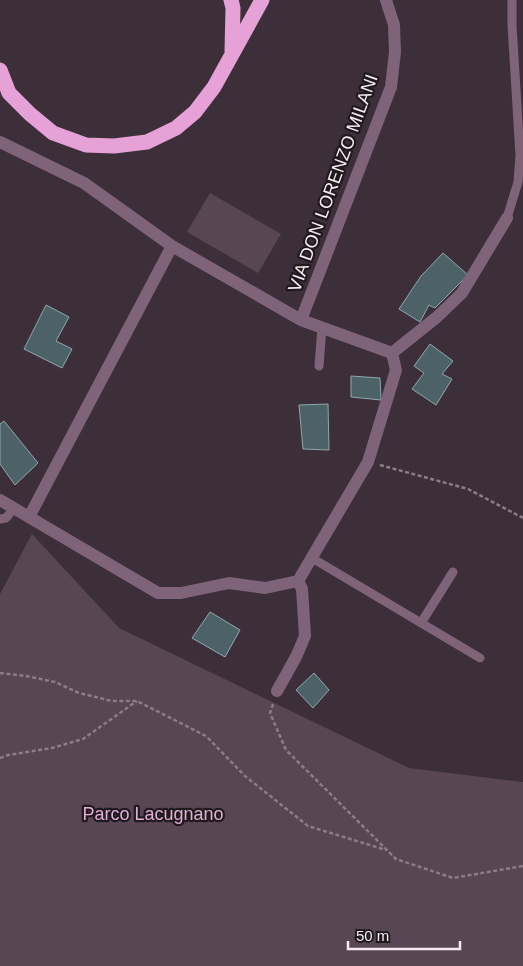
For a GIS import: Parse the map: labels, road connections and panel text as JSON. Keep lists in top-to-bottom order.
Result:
{
  "streets": {
    "street": ["VIA DON LORENZO MILANI"]
  },
  "parks": ["Parco Lacugnano"],
  "scale_bar": "50 m"
}
